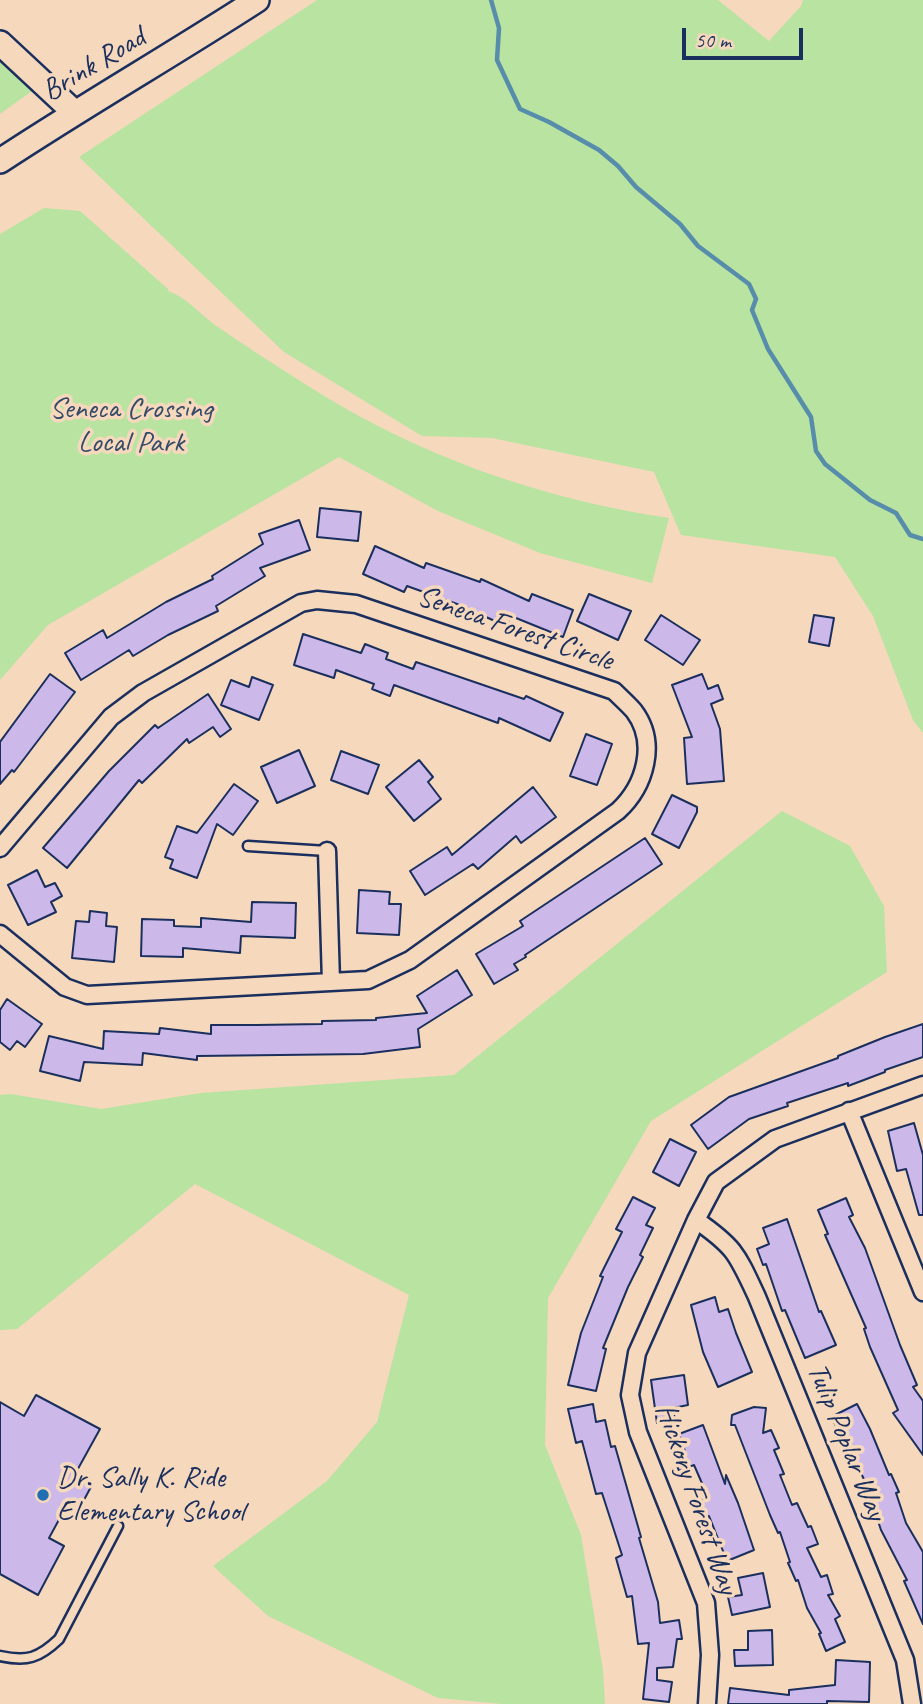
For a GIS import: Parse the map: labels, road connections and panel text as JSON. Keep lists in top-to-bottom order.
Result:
{
  "streets": {
    "main road": ["Brink Road"],
    "street": ["Seneca Forest Circle", "Tulip Poplar Way", "Hickory Forest Way"]
  },
  "crossings": [
    ["Tulip Poplar Way", "Hickory Forest Way"]
  ],
  "parks": ["Seneca Crossing Local Park"],
  "places": ["Dr. Sally K. Ride Elementary School"],
  "scale_bar": "50 m"
}
